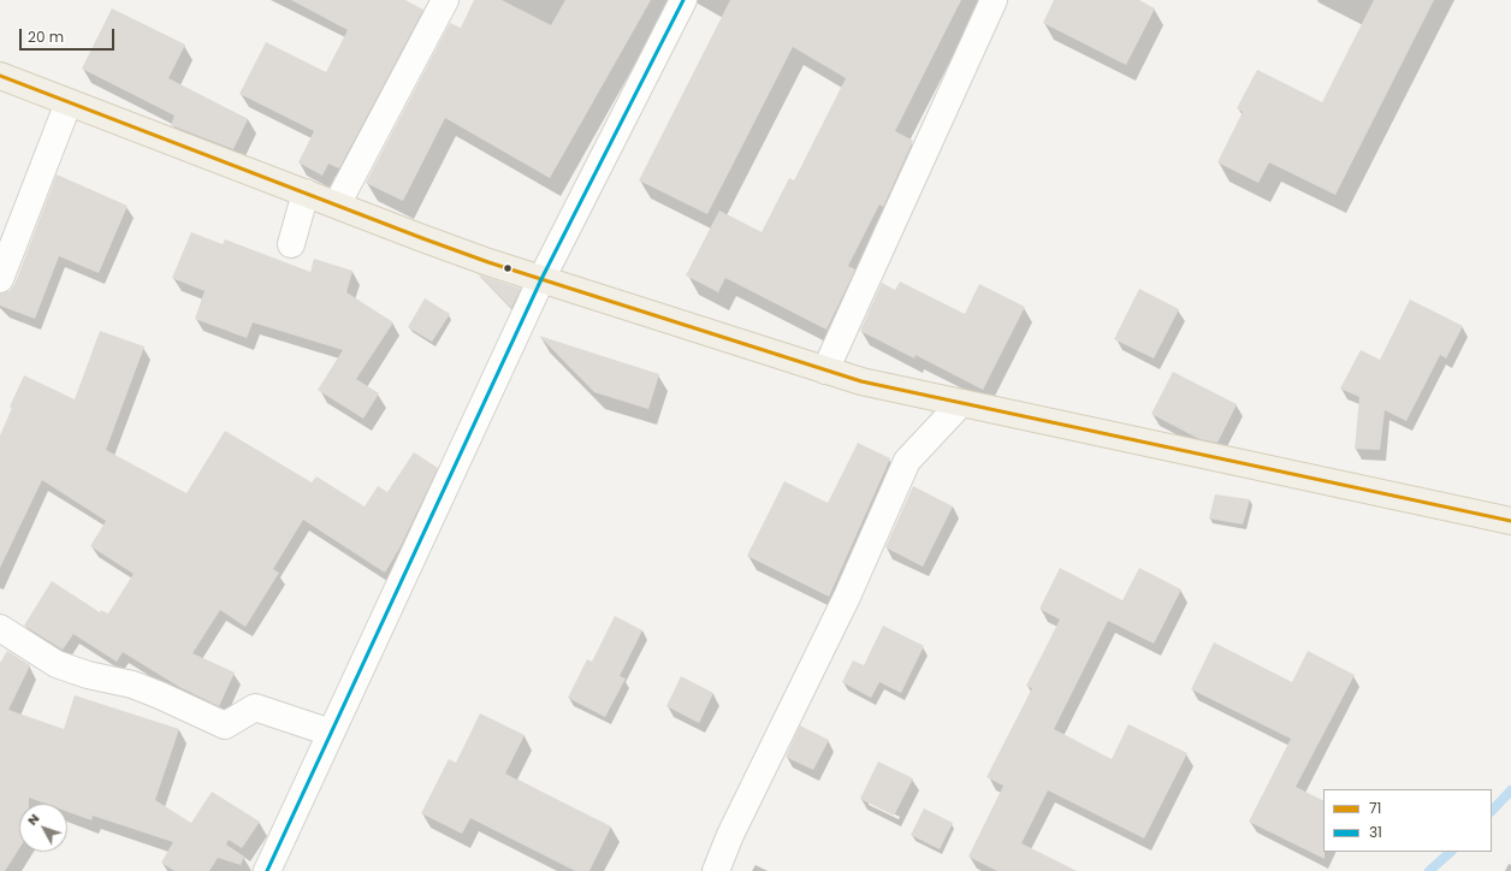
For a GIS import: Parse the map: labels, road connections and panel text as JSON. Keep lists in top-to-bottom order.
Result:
{
  "lines": ["transit line 31", "transit line 71"],
  "legend": ["71", "31"],
  "scale_bar": "20 m",
  "north": "top left"
}
